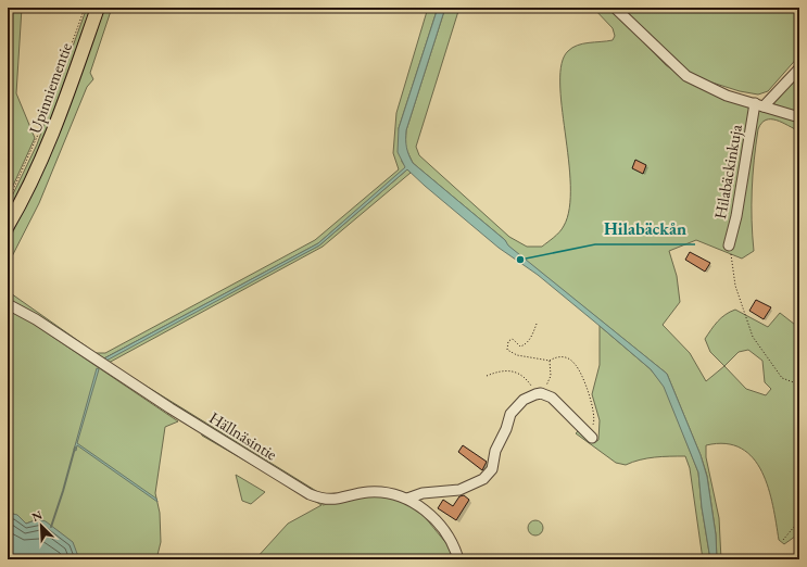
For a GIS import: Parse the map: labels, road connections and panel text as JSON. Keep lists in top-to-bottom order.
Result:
{
  "streets": {
    "main road": ["Upinniementie"],
    "street": ["Hilabäckinkuja", "Hällnäsintie"]
  },
  "places": ["Hilabäckån"],
  "north": "top left"
}
